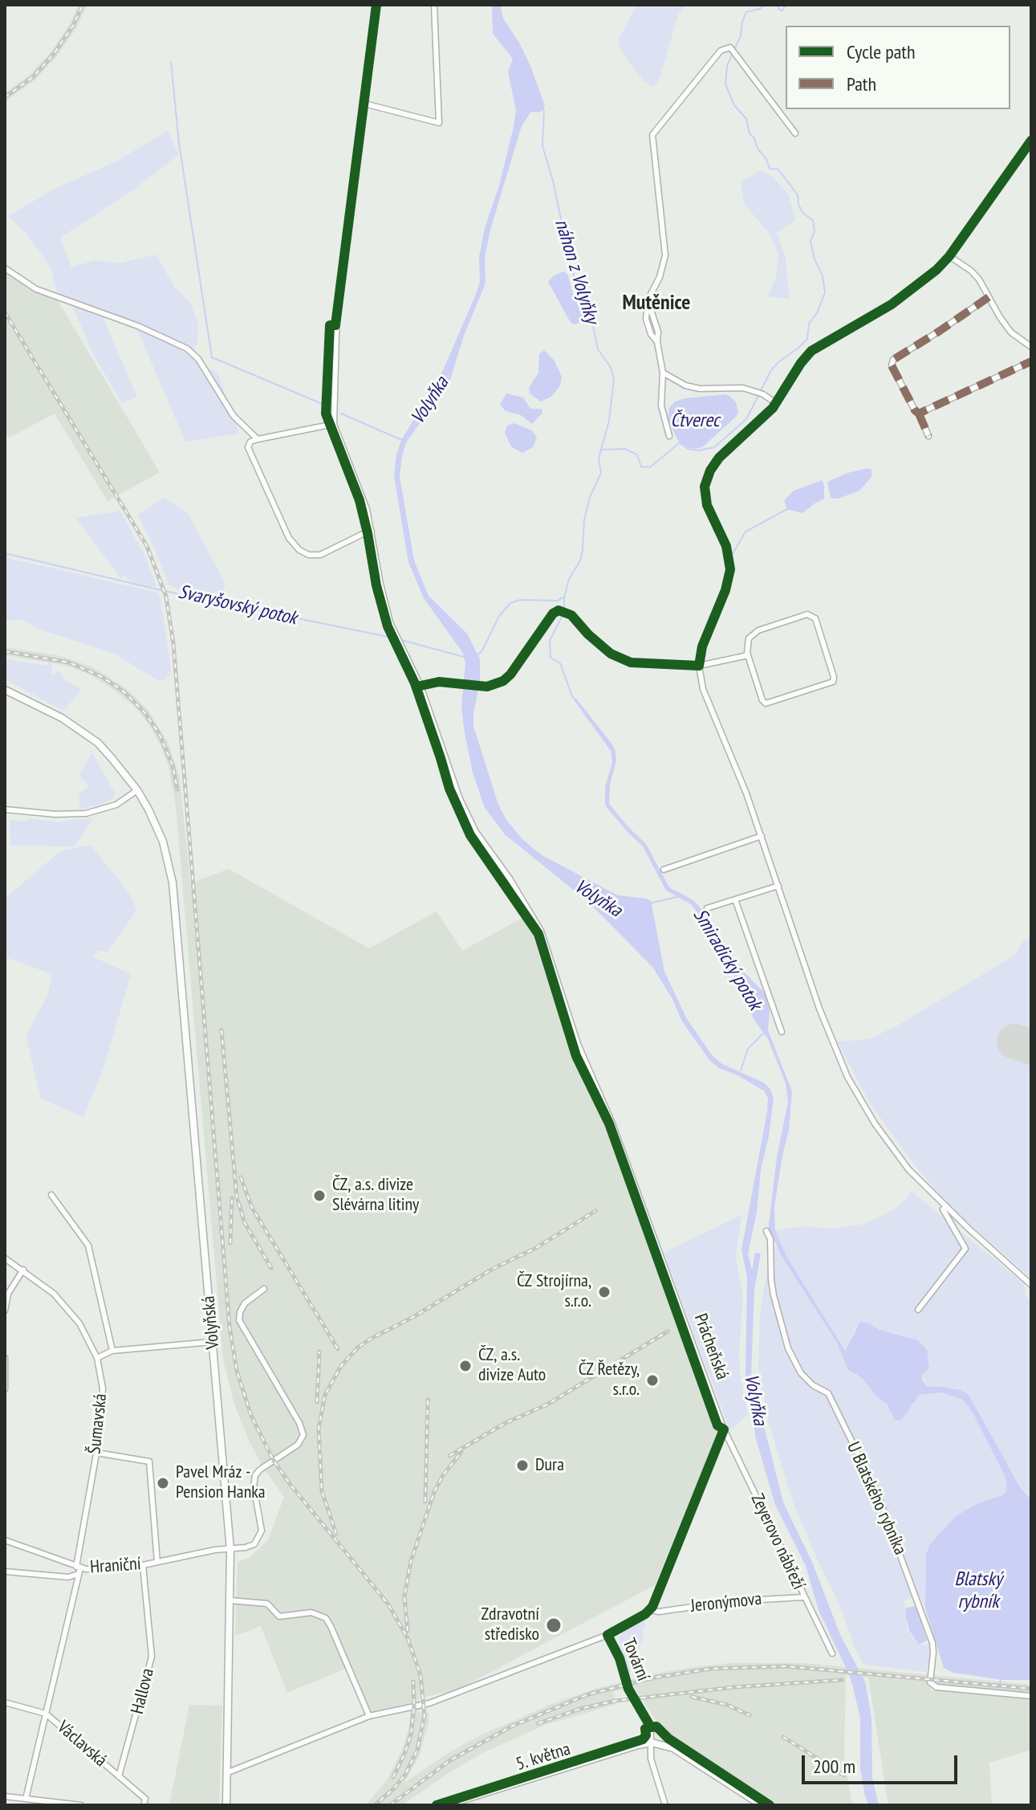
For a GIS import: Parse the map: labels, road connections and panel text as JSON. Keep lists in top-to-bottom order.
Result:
{
  "streets": {
    "main road": ["Volyňská", "5. května"],
    "street": [
      "Prácheňská",
      "Šumavská",
      "U Blatského rybníka",
      "Zeyerovo nábřeží",
      "Hraniční",
      "Jeronýmova",
      "Tovární",
      "Hallova",
      "Václavská"
    ]
  },
  "crossings": [
    ["Volyňská", "Hraniční"],
    ["Volyňská", "Tovární"],
    ["Prácheňská", "Zeyerovo nábřeží"],
    ["Šumavská", "Hraniční"],
    ["Šumavská", "Václavská"],
    ["Zeyerovo nábřeží", "Jeronýmova"],
    ["Hraniční", "Hallova"],
    ["Jeronýmova", "Tovární"],
    ["Tovární", "5. května"],
    ["Hallova", "Václavská"]
  ],
  "districts": ["Mutěnice"],
  "water": [
    "náhon z Volyňky",
    "Volyňka",
    "Čtverec",
    "Svaryšovský potok",
    "Smiradický potok",
    "Blatský rybník"
  ],
  "places": [
    "ČZ, a.s. divize Slévárna litiny",
    "ČZ Strojírna, s.r.o.",
    "ČZ, a.s. divize Auto",
    "ČZ Řetězy, s.r.o.",
    "Dura",
    "Pavel Mráz - Pension Hanka",
    "Zdravotní středisko"
  ],
  "legend": ["Cycle path", "Path"],
  "scale_bar": "200 m"
}
